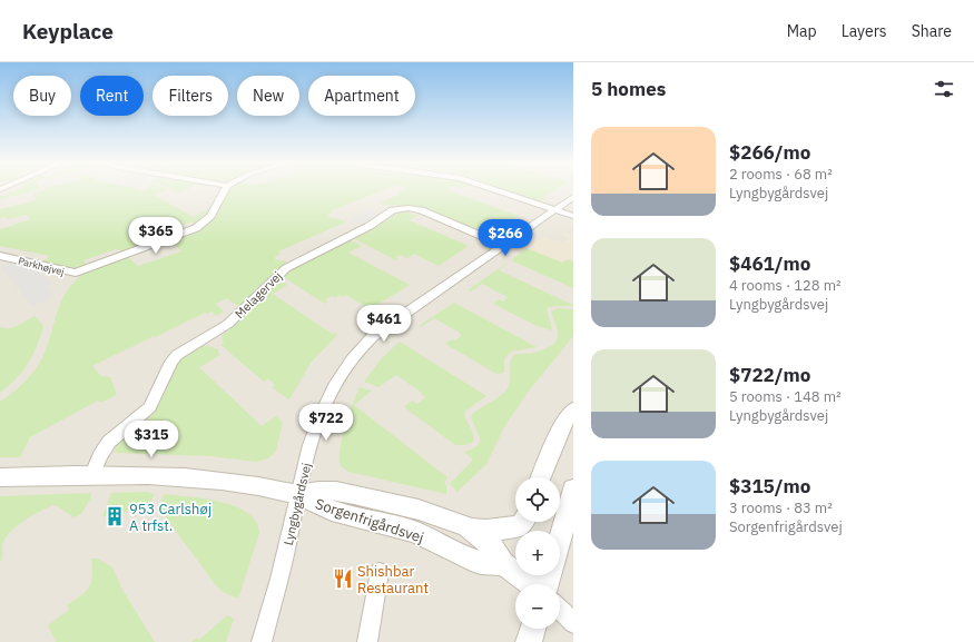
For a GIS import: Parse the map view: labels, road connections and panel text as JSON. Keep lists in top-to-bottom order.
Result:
{
  "streets": {
    "street": [
      "Parkhøjvej",
      "Melagervej",
      "Lyngbygårdsvej",
      "Sorgenfrigårdsvej"
    ]
  },
  "crossings": [
    ["Melagervej", "Lyngbygårdsvej"],
    ["Melagervej", "Sorgenfrigårdsvej"],
    ["Lyngbygårdsvej", "Sorgenfrigårdsvej"]
  ],
  "places": {
    "building": ["953 Carlshøj A trfst."],
    "restaurant": ["Shishbar Restaurant"]
  },
  "page": {
    "header": "Keyplace",
    "nav": ["Map", "Layers", "Share"],
    "heading": "5 homes",
    "chip": [
      "Buy",
      "Rent",
      "Filters",
      "New",
      "Apartment"
    ],
    "list": [
      {
        "name": "$266/mo",
        "note": "2 rooms · 68 m² · Lyngbygårdsvej"
      },
      {
        "name": "$461/mo",
        "note": "4 rooms · 128 m² · Lyngbygårdsvej"
      },
      {
        "name": "$722/mo",
        "note": "5 rooms · 148 m² · Lyngbygårdsvej"
      },
      {
        "name": "$315/mo",
        "note": "3 rooms · 83 m² · Sorgenfrigårdsvej"
      }
    ],
    "price": [
      "$365",
      "$266",
      "$461",
      "$722",
      "$315"
    ],
    "map_buttons": ["+", "−"]
  }
}
